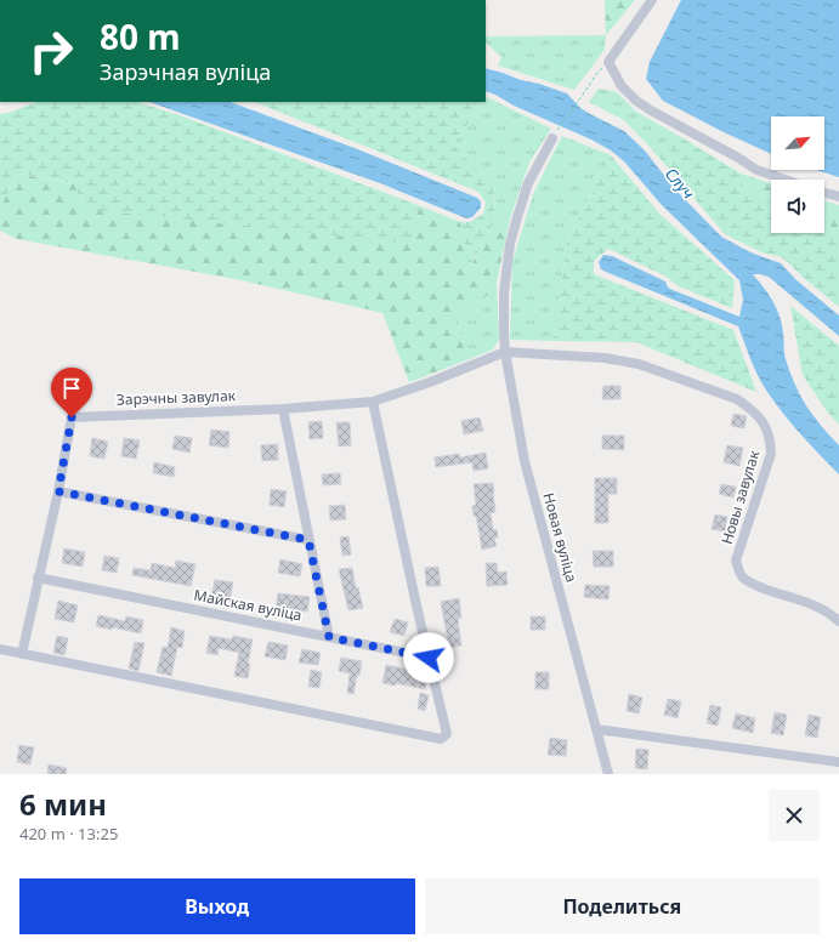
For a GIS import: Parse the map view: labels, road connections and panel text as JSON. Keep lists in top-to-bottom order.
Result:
{
  "streets": {
    "street": [
      "Зарэчны завулак",
      "Новы завулак",
      "Новая вуліца",
      "Майская вуліца"
    ]
  },
  "crossings": [
    ["Зарэчны завулак", "Новы завулак"],
    ["Зарэчны завулак", "Новая вуліца"],
    ["Новы завулак", "Новая вуліца"]
  ],
  "water": ["Случ"],
  "north": "top right",
  "page": {
    "turn": ["80 m", "Зарэчная вуліца"],
    "heading": ["6 мин", "420 m · 13:25"],
    "buttons": ["Выход", "Поделиться"]
  }
}
